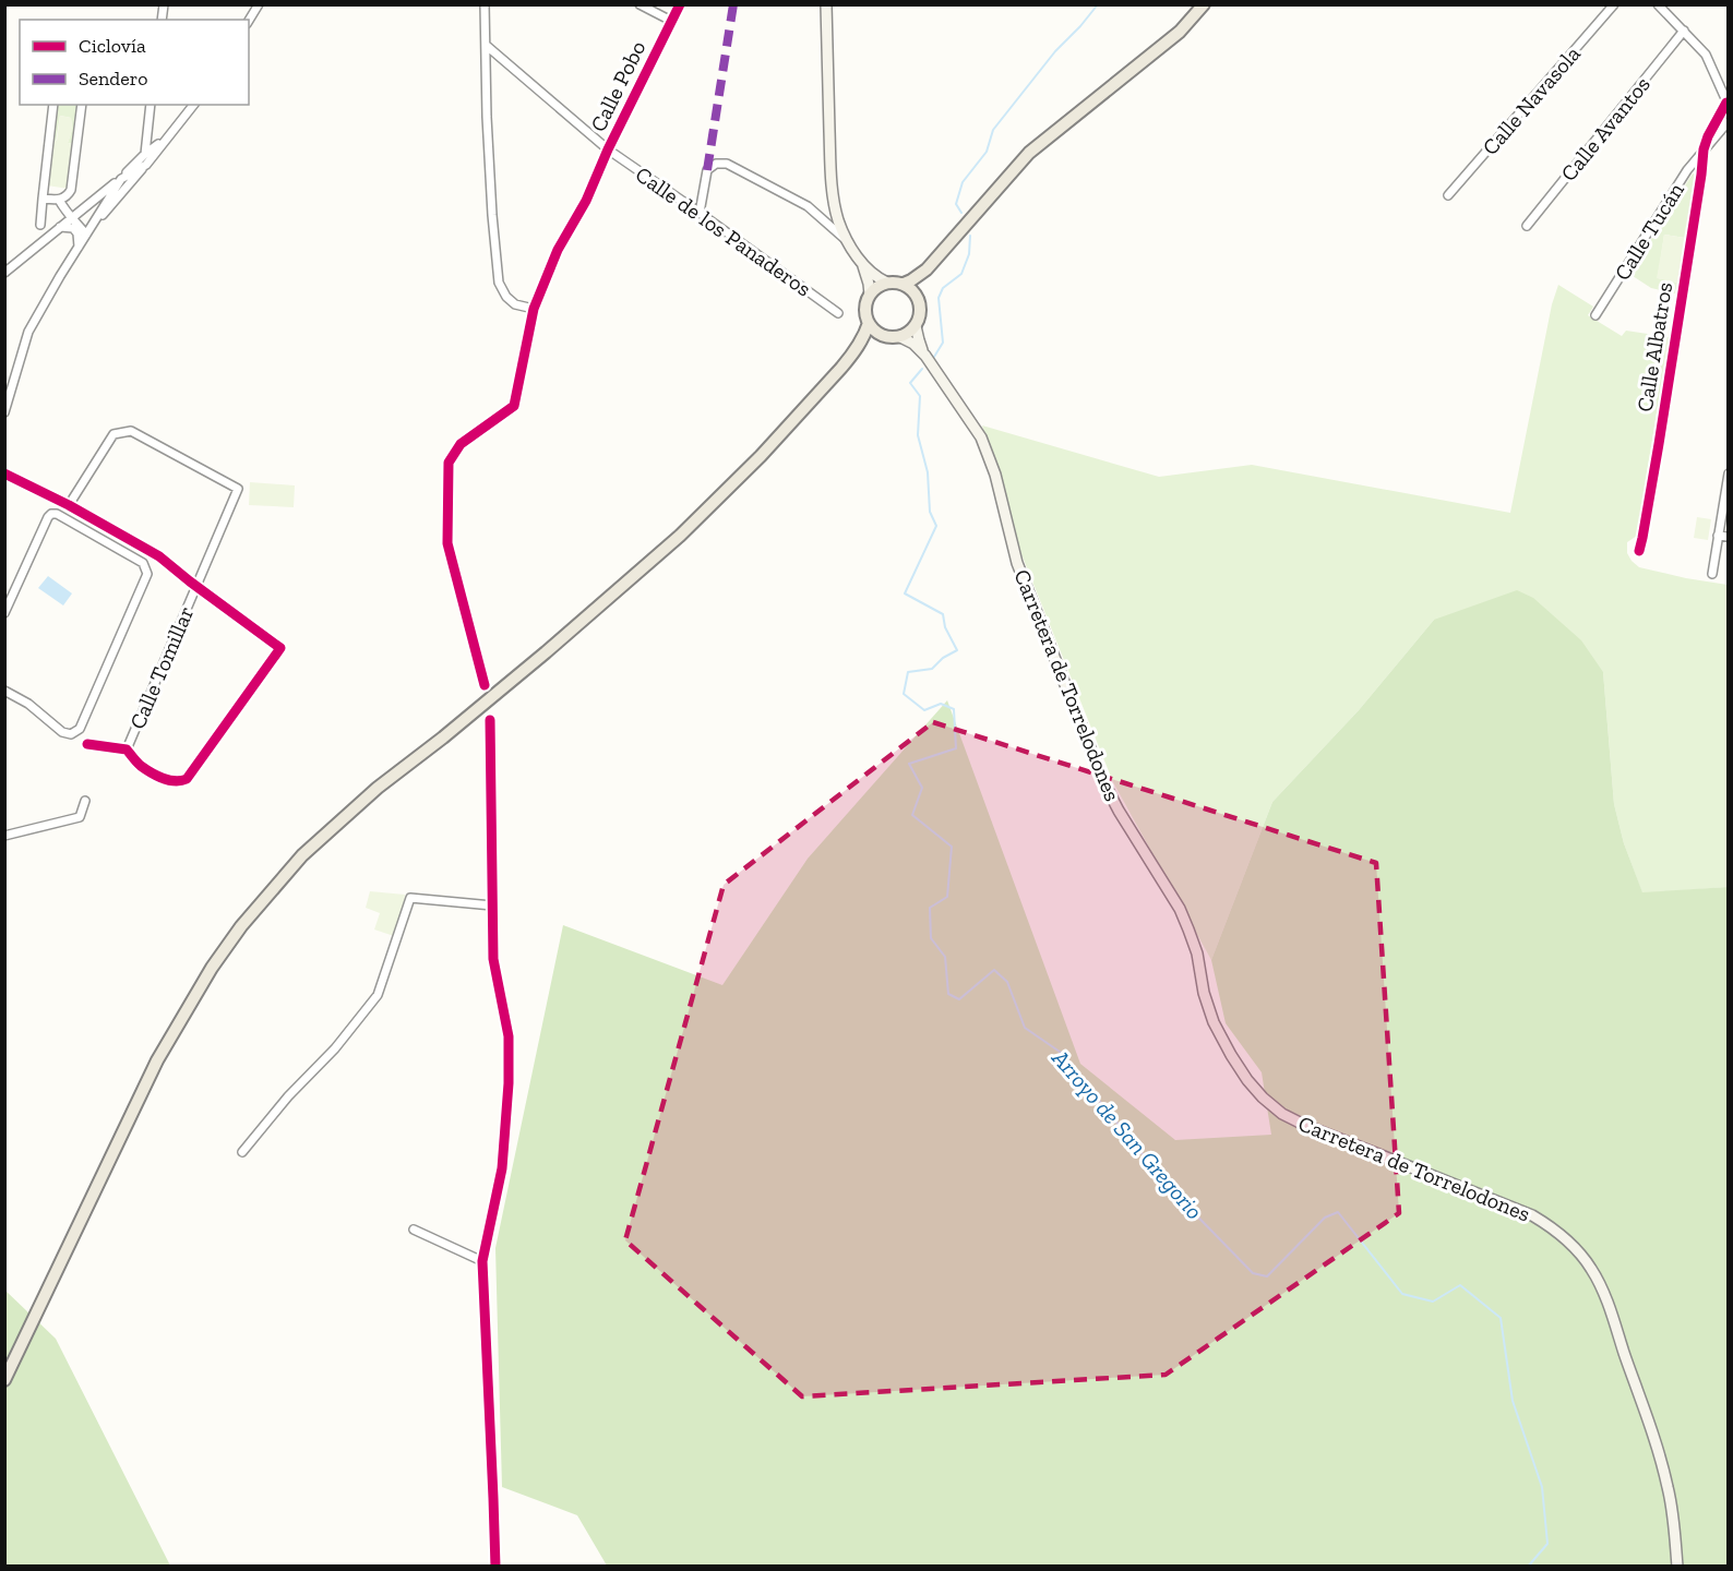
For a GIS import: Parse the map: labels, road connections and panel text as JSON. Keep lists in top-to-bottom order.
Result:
{
  "streets": {
    "main road": ["Carretera de Torrelodones"],
    "street": [
      "Calle Pobo",
      "Calle Navasola",
      "Calle Avantos",
      "Calle de los Panaderos",
      "Calle Tucán",
      "Calle Albatros",
      "Calle Tomillar"
    ]
  },
  "crossings": [
    ["Calle Pobo", "Calle de los Panaderos"],
    ["Calle Tucán", "Calle Albatros"]
  ],
  "water": ["Arroyo de San Gregorio"],
  "legend": ["Ciclovía", "Sendero"]
}
